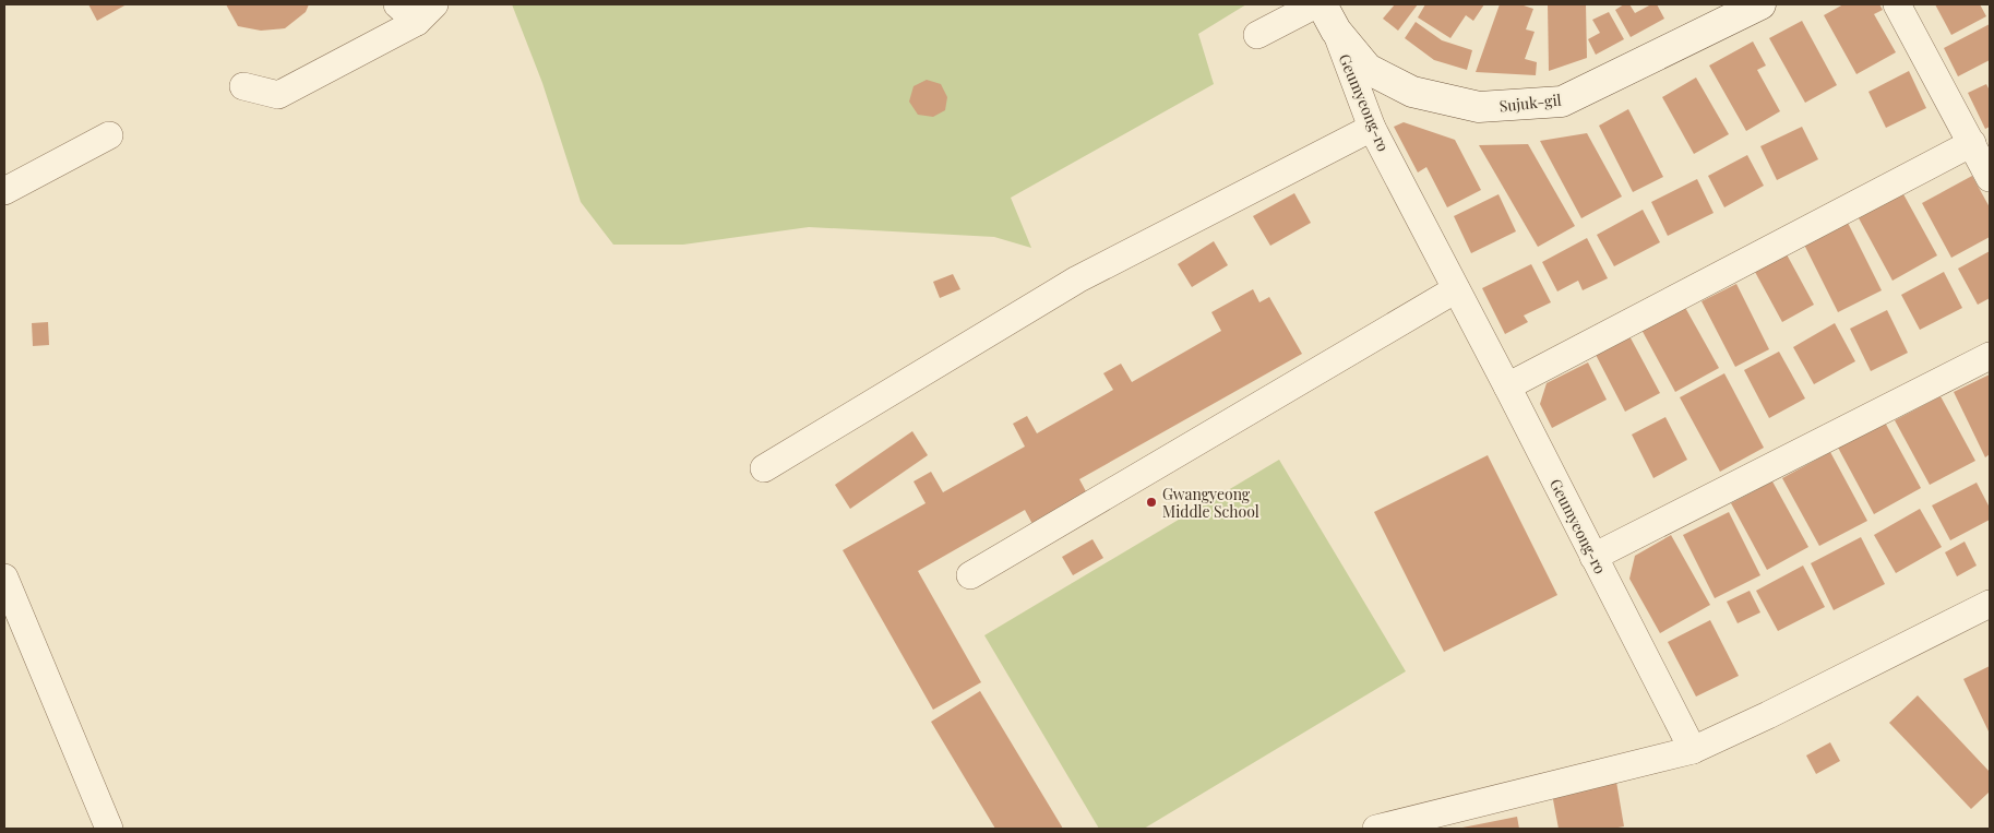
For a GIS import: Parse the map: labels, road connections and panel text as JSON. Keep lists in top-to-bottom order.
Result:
{
  "streets": {
    "street": ["Geumyeong-ro", "Sujuk-gil"]
  },
  "crossings": [
    ["Geumyeong-ro", "Sujuk-gil"]
  ],
  "places": ["Gwangyeong Middle School"]
}
